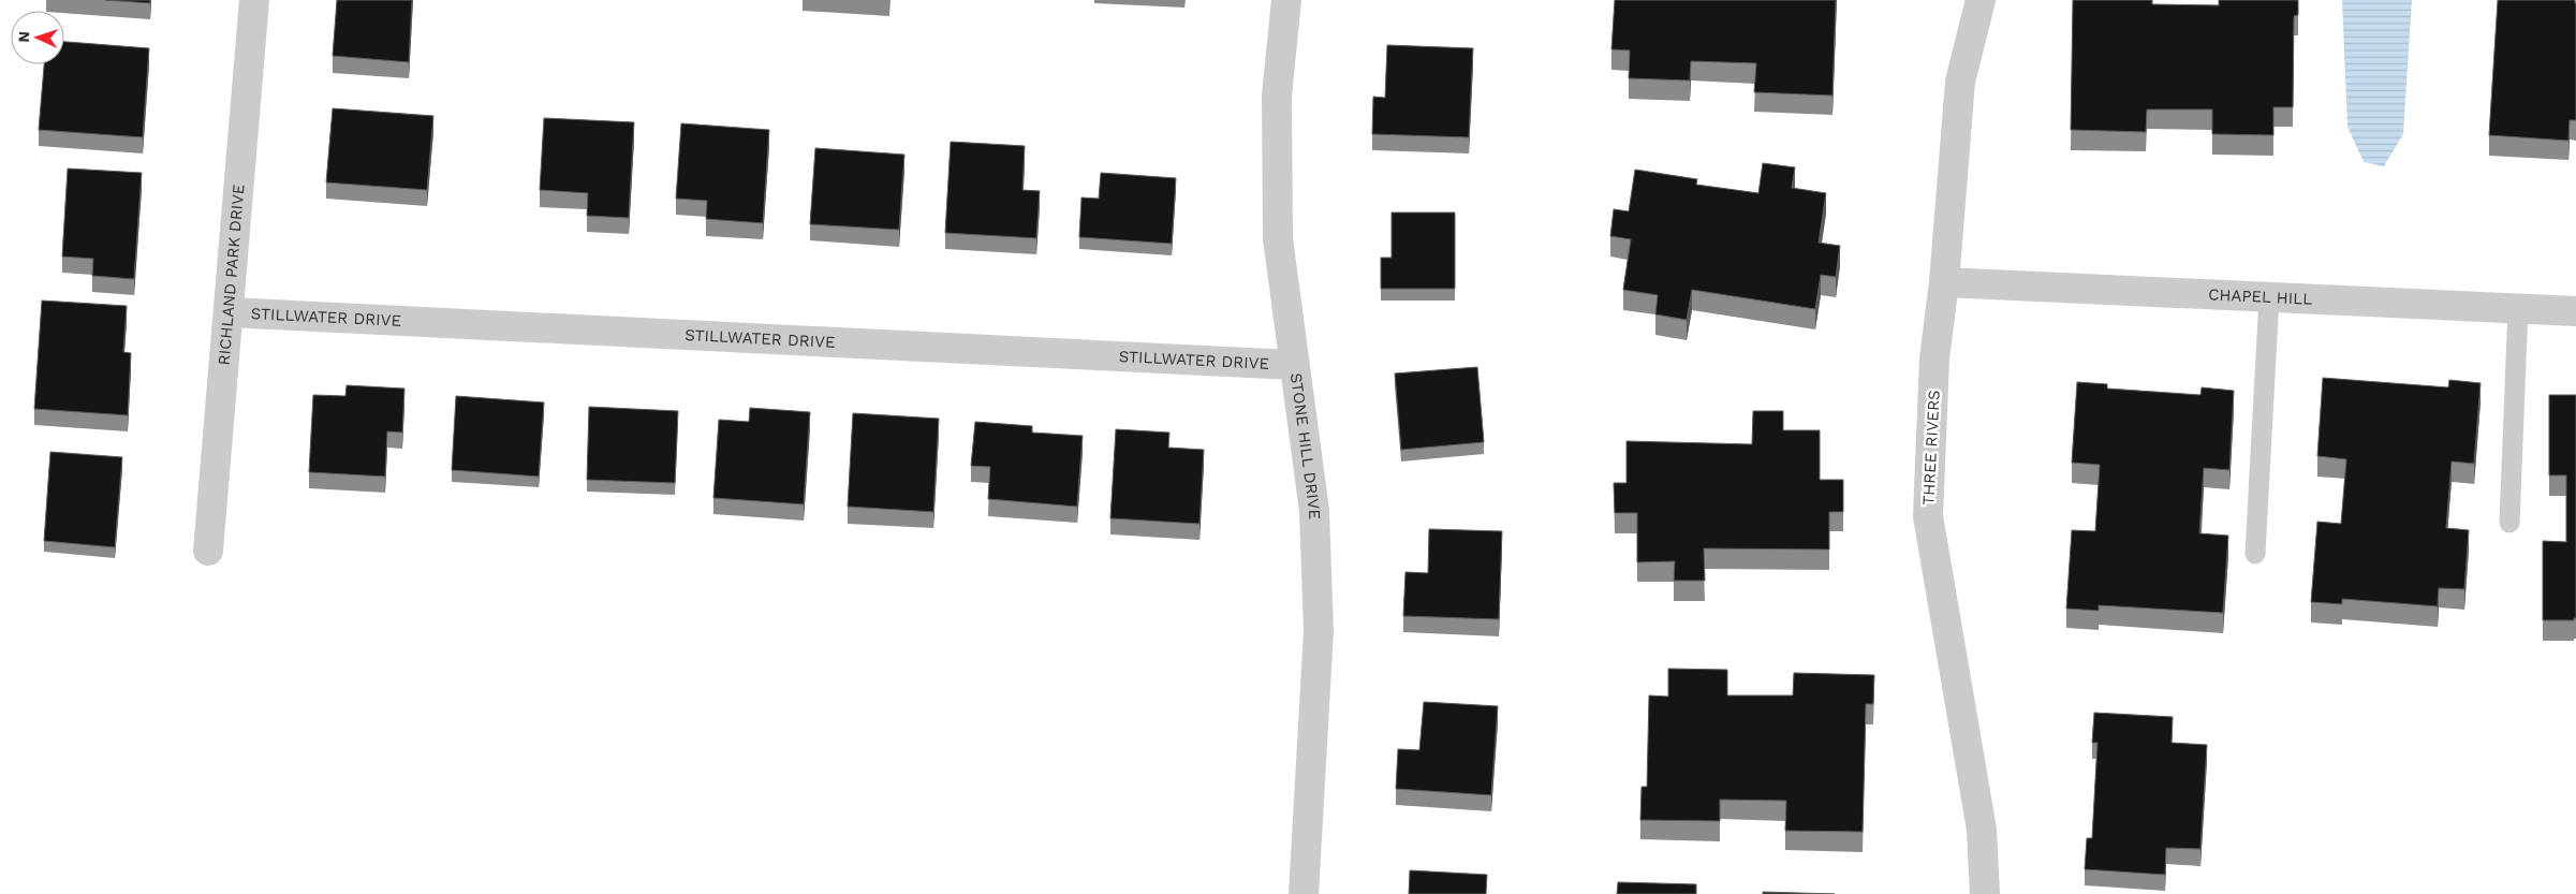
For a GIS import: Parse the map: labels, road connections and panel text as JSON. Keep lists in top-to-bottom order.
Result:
{
  "streets": {
    "street": [
      "RICHLAND PARK DRIVE",
      "CHAPEL HILL",
      "STILLWATER DRIVE",
      "STONE HILL DRIVE",
      "THREE RIVERS"
    ]
  },
  "crossings": [
    ["RICHLAND PARK DRIVE", "STILLWATER DRIVE"],
    ["CHAPEL HILL", "THREE RIVERS"],
    ["STILLWATER DRIVE", "STONE HILL DRIVE"]
  ],
  "north": "left"
}
